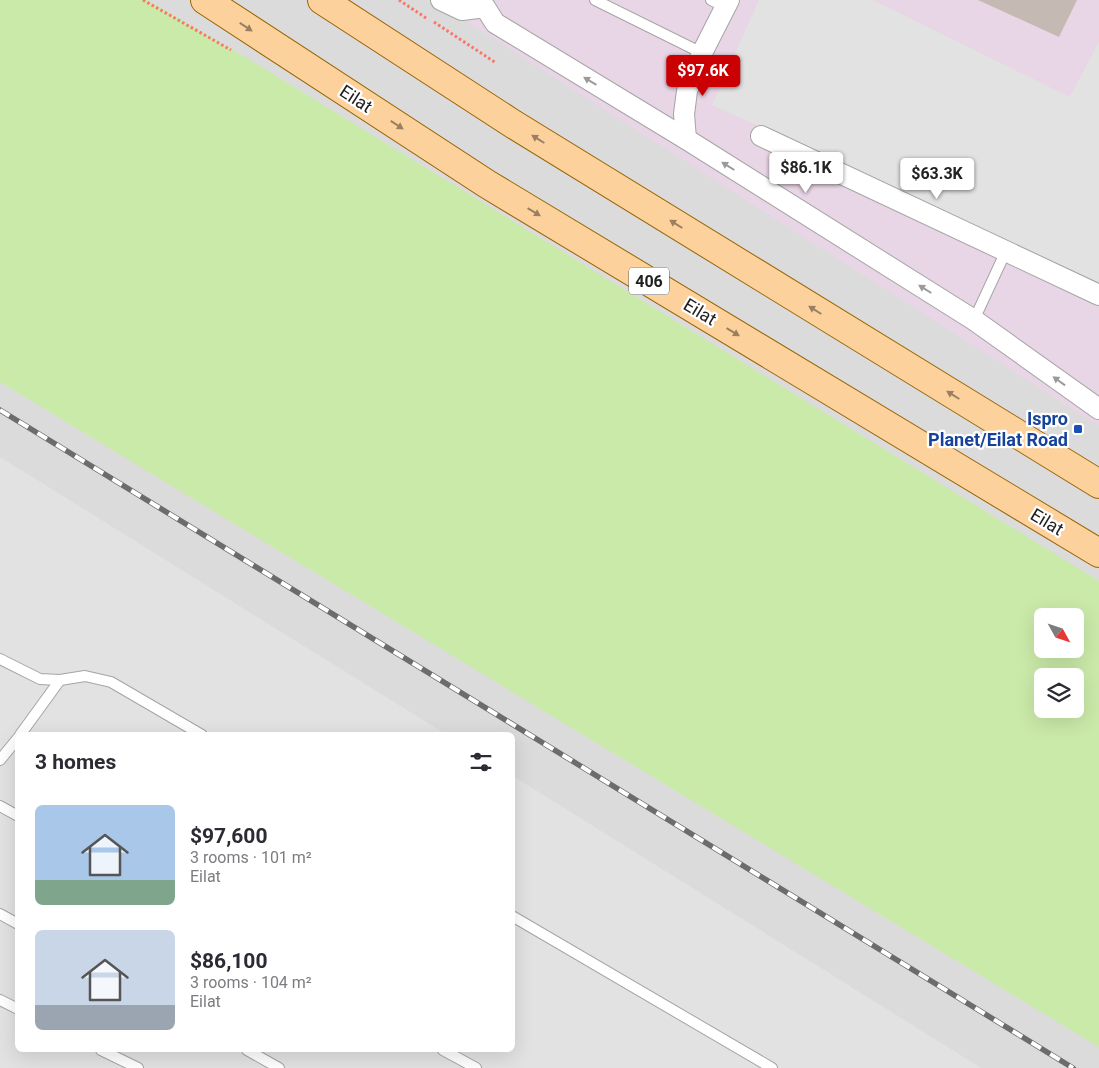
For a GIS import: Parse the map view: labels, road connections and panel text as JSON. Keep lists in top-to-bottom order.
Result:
{
  "streets": {
    "main road": ["Eilat", "406"]
  },
  "places": {
    "transit": ["Ispro Planet/Eilat Road"]
  },
  "north": "bottom right",
  "page": {
    "price": ["$97.6K", "$86.1K", "$63.3K"],
    "heading": "3 homes",
    "list": [
      {
        "name": "$97,600",
        "note": "3 rooms · 101 m² · Eilat"
      },
      {
        "name": "$86,100",
        "note": "3 rooms · 104 m² · Eilat"
      }
    ]
  }
}
